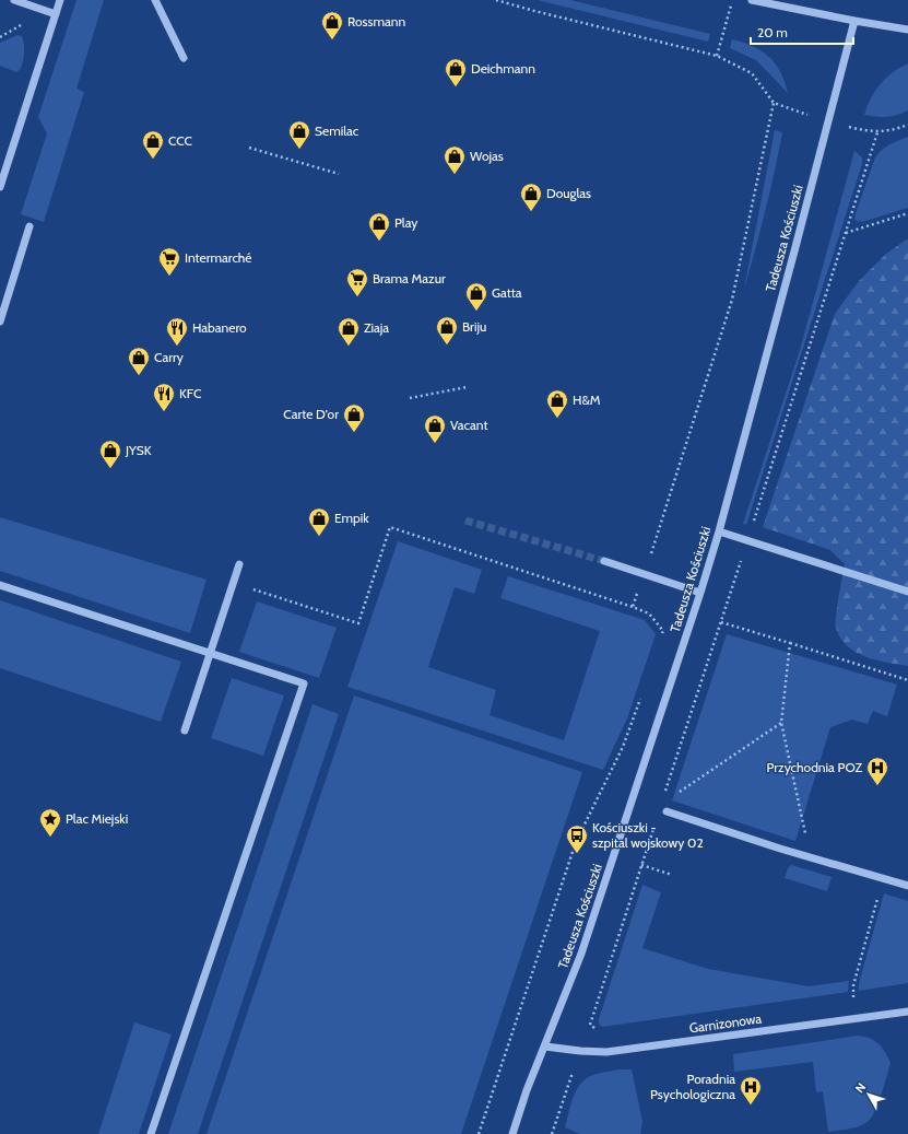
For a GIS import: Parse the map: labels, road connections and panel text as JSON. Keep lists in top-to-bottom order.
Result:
{
  "streets": {
    "street": ["Tadeusza Kościuszki", "Garnizonowa"]
  },
  "crossings": [
    ["Tadeusza Kościuszki", "Garnizonowa"]
  ],
  "places": {
    "shop": [
      "Rossmann",
      "Deichmann",
      "Semilac",
      "CCC",
      "Wojas",
      "Douglas",
      "Play",
      "Gatta",
      "Briju",
      "Ziaja",
      "Carry",
      "H&M",
      "Carte D'or",
      "Vacant",
      "JYSK",
      "Empik"
    ],
    "supermarket": ["Intermarché", "Brama Mazur"],
    "restaurant": ["Habanero", "KFC"],
    "hospital": ["Przychodnia POZ", "Poradnia Psychologiczna"],
    "place": ["Plac Miejski"],
    "bus stop": ["Kościuszki - szpital wojskowy 02"]
  },
  "scale_bar": "20 m",
  "north": "top left"
}
